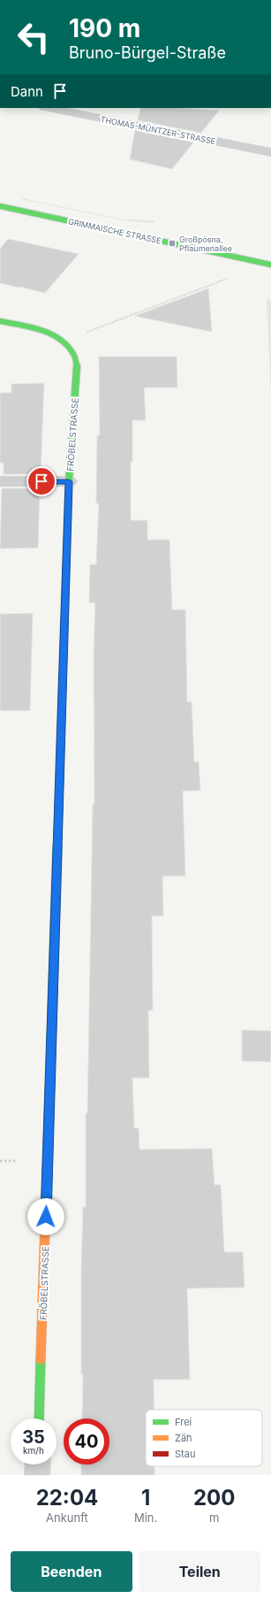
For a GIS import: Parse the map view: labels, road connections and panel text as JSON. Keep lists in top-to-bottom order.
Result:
{
  "streets": {
    "street": ["THOMAS-MÜNTZER-STRASSE", "GRIMMAISCHE STRASSE", "FRÖBELSTRASSE"]
  },
  "places": {
    "transit": ["Großpösna, Pflaumenallee"]
  },
  "legend": ["Frei", "Zäh", "Stau"],
  "page": {
    "turn": ["190 m", "Bruno-Bürgel-Straße"],
    "then": "Dann",
    "speed": "35 km/h",
    "limit": "40",
    "eta": [
      "22:04",
      "Ankunft",
      "1",
      "Min.",
      "200",
      "m"
    ],
    "buttons": ["Beenden", "Teilen"]
  }
}
